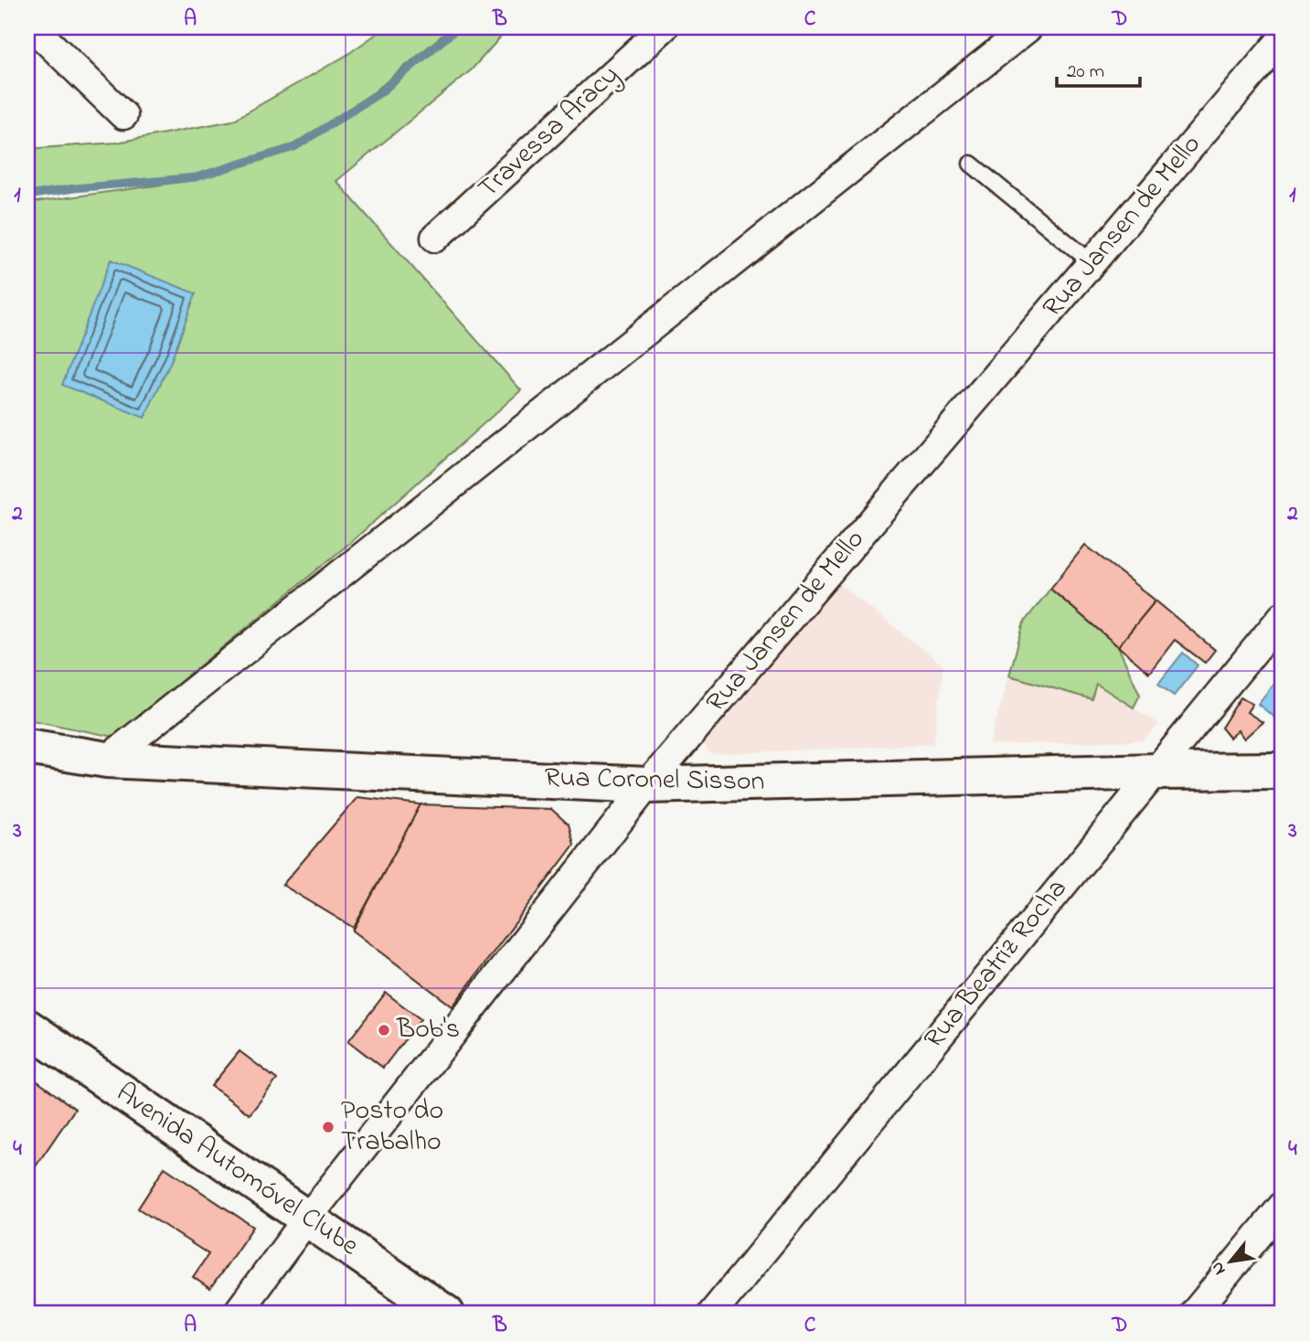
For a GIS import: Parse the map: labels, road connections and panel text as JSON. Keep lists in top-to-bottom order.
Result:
{
  "streets": {
    "main road": ["Rua Coronel Sisson", "Avenida Automóvel Clube"],
    "street": ["Travessa Aracy", "Rua Jansen de Mello", "Rua Beatriz Rocha"]
  },
  "crossings": [
    ["Rua Jansen de Mello", "Rua Coronel Sisson"],
    ["Rua Jansen de Mello", "Avenida Automóvel Clube"],
    ["Rua Coronel Sisson", "Rua Beatriz Rocha"]
  ],
  "places": ["Bob's", "Posto do Trabalho"],
  "scale_bar": "20 m",
  "north": "bottom left",
  "grid": {
    "columns": [
      "A",
      "B",
      "C",
      "D"
    ],
    "rows": [
      "1",
      "2",
      "3",
      "4"
    ]
  }
}
